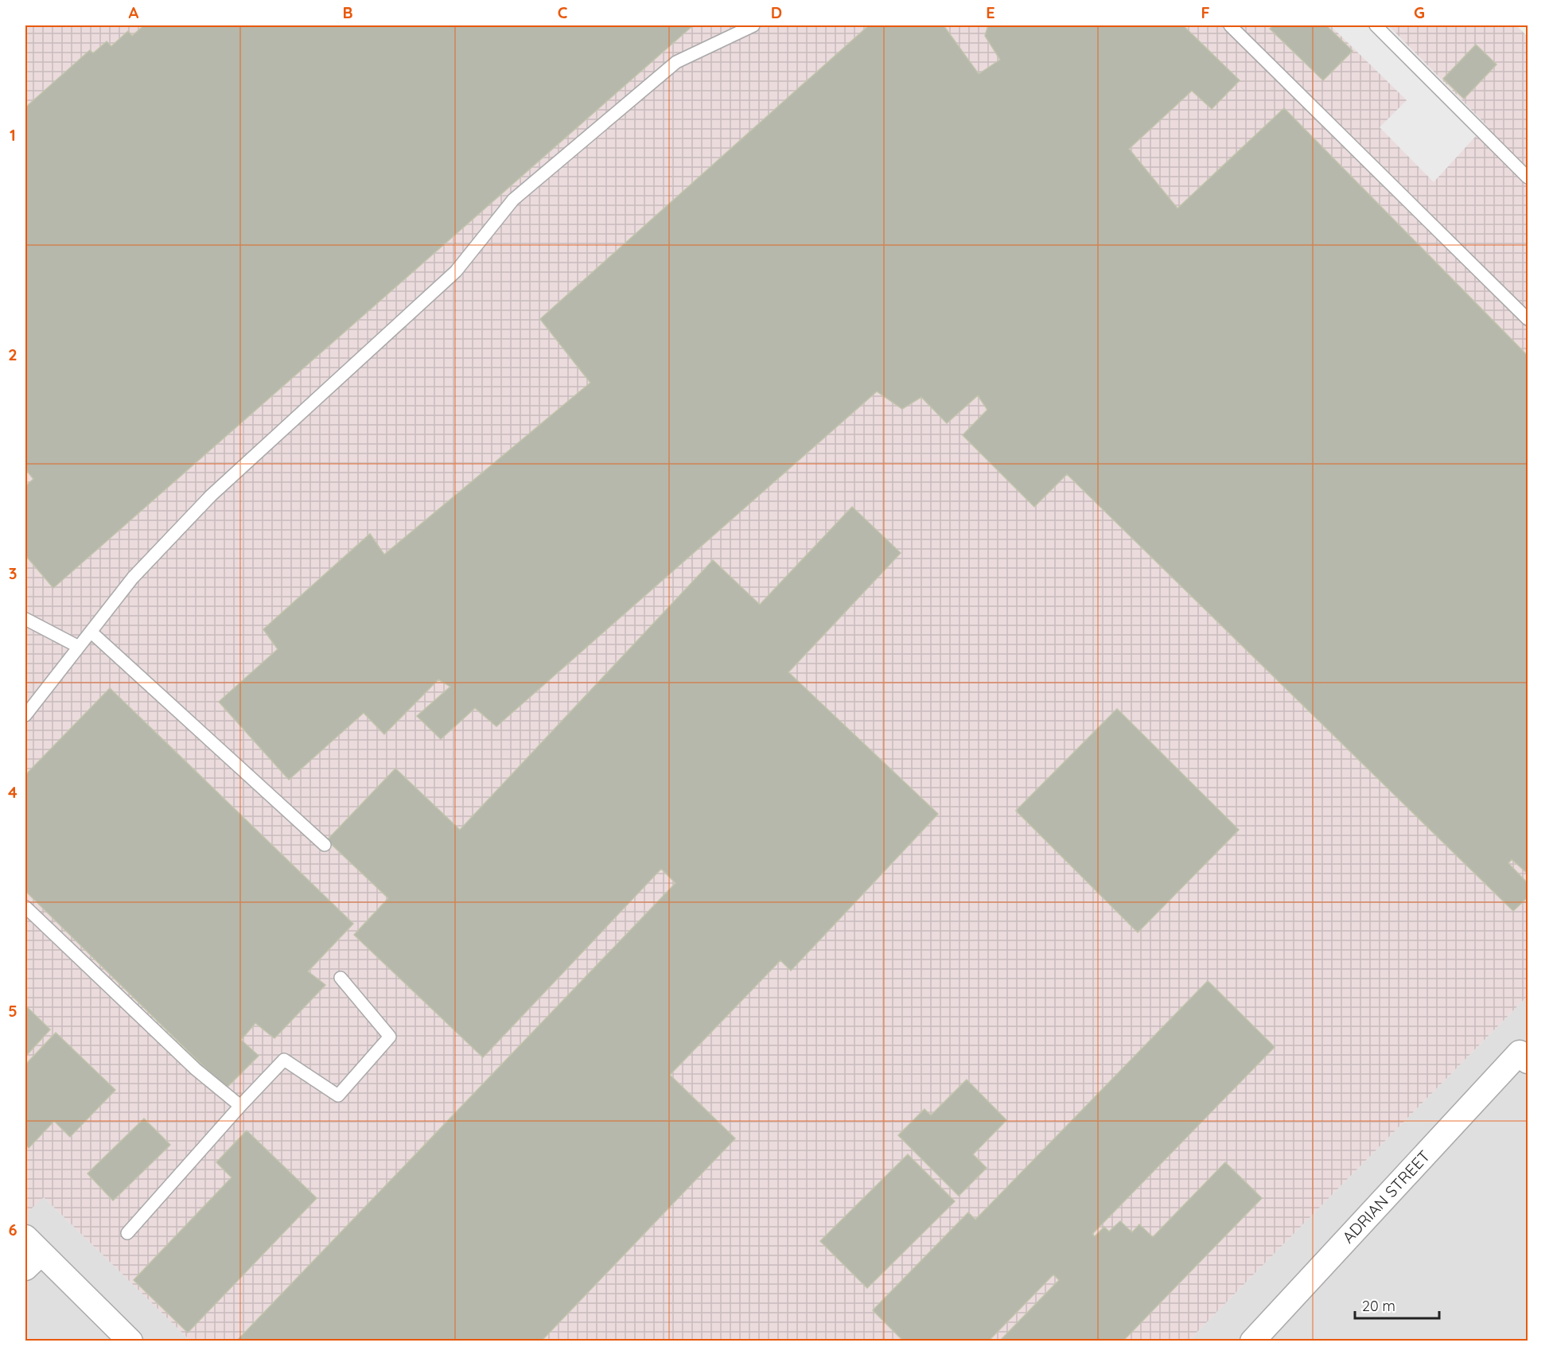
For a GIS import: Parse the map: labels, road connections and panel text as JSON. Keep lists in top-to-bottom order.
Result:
{
  "streets": {
    "street": ["ADRIAN STREET"]
  },
  "scale_bar": "20 m",
  "grid": {
    "columns": [
      "A",
      "B",
      "C",
      "D",
      "E",
      "F",
      "G"
    ],
    "rows": [
      "1",
      "2",
      "3",
      "4",
      "5",
      "6"
    ]
  }
}
